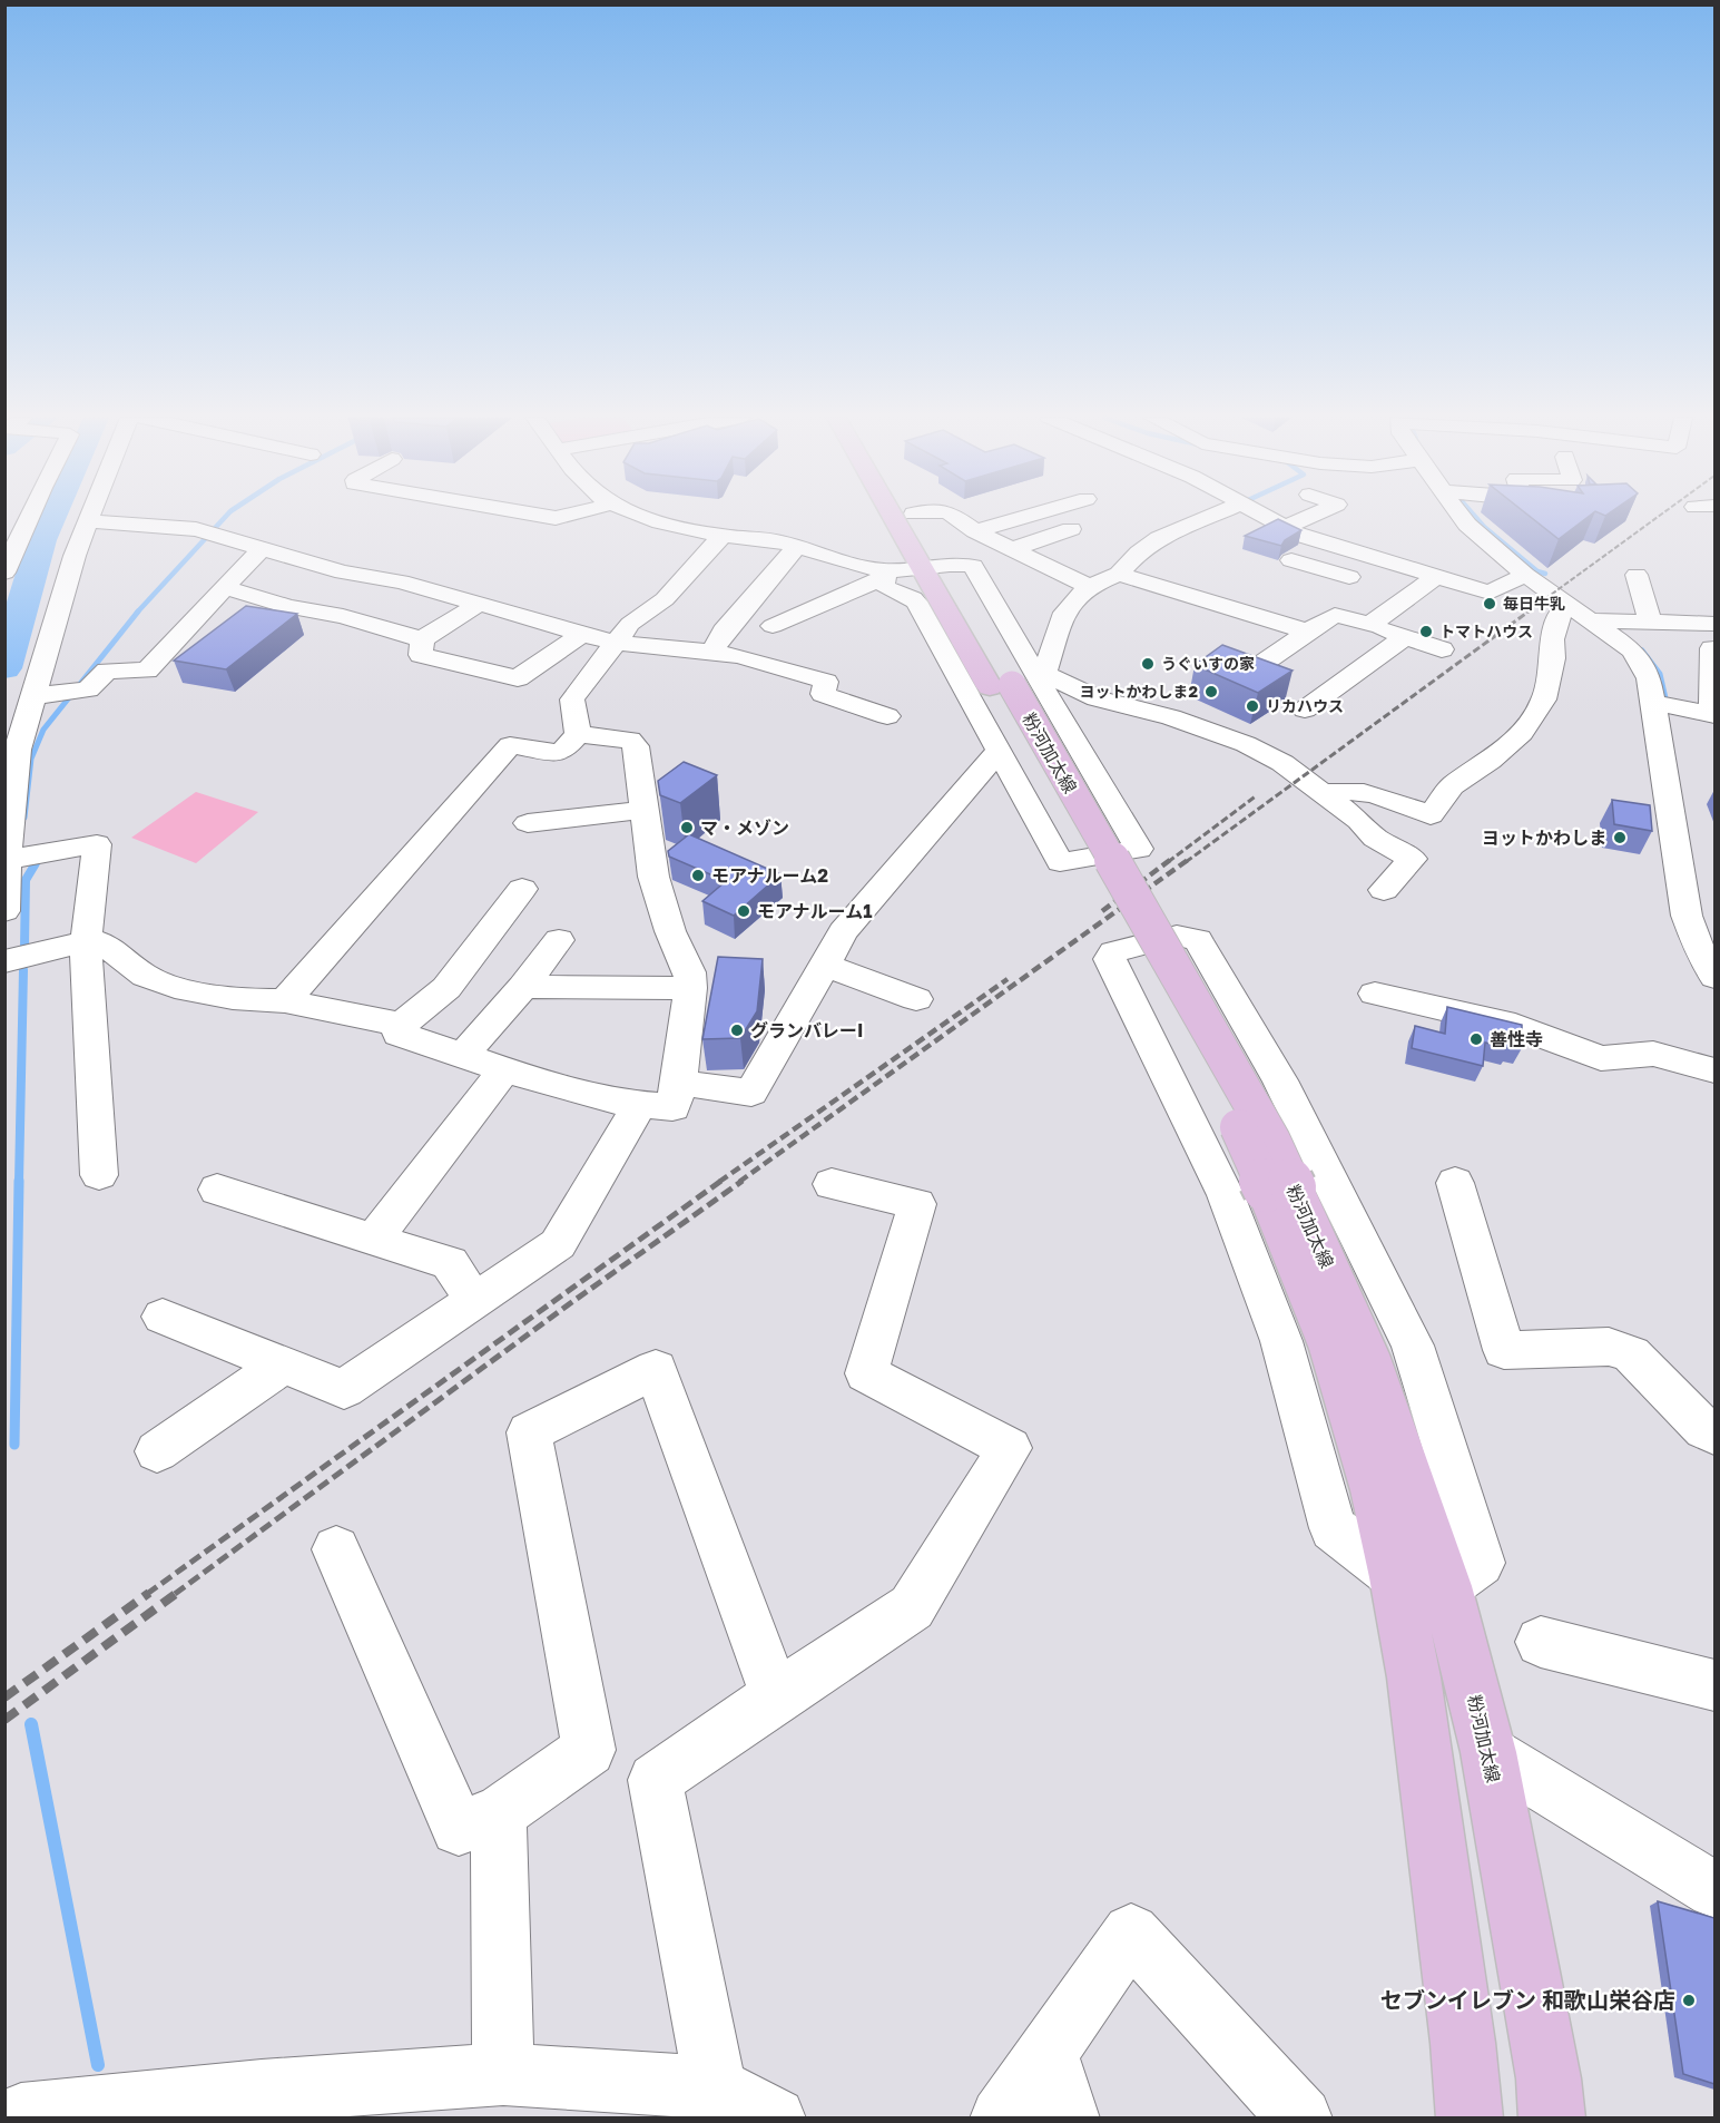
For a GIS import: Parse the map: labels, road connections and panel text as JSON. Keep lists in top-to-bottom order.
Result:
{
  "streets": {
    "main road": ["粉河加太線"]
  },
  "places": [
    "毎日牛乳",
    "トマトハウス",
    "うぐいすの家",
    "ヨットかわしま2",
    "リカハウス",
    "マ・メゾン",
    "ヨットかわしま",
    "モアナルーム2",
    "モアナルーム1",
    "グランバレーI",
    "善性寺",
    "セブンイレブン 和歌山栄谷店"
  ]
}
